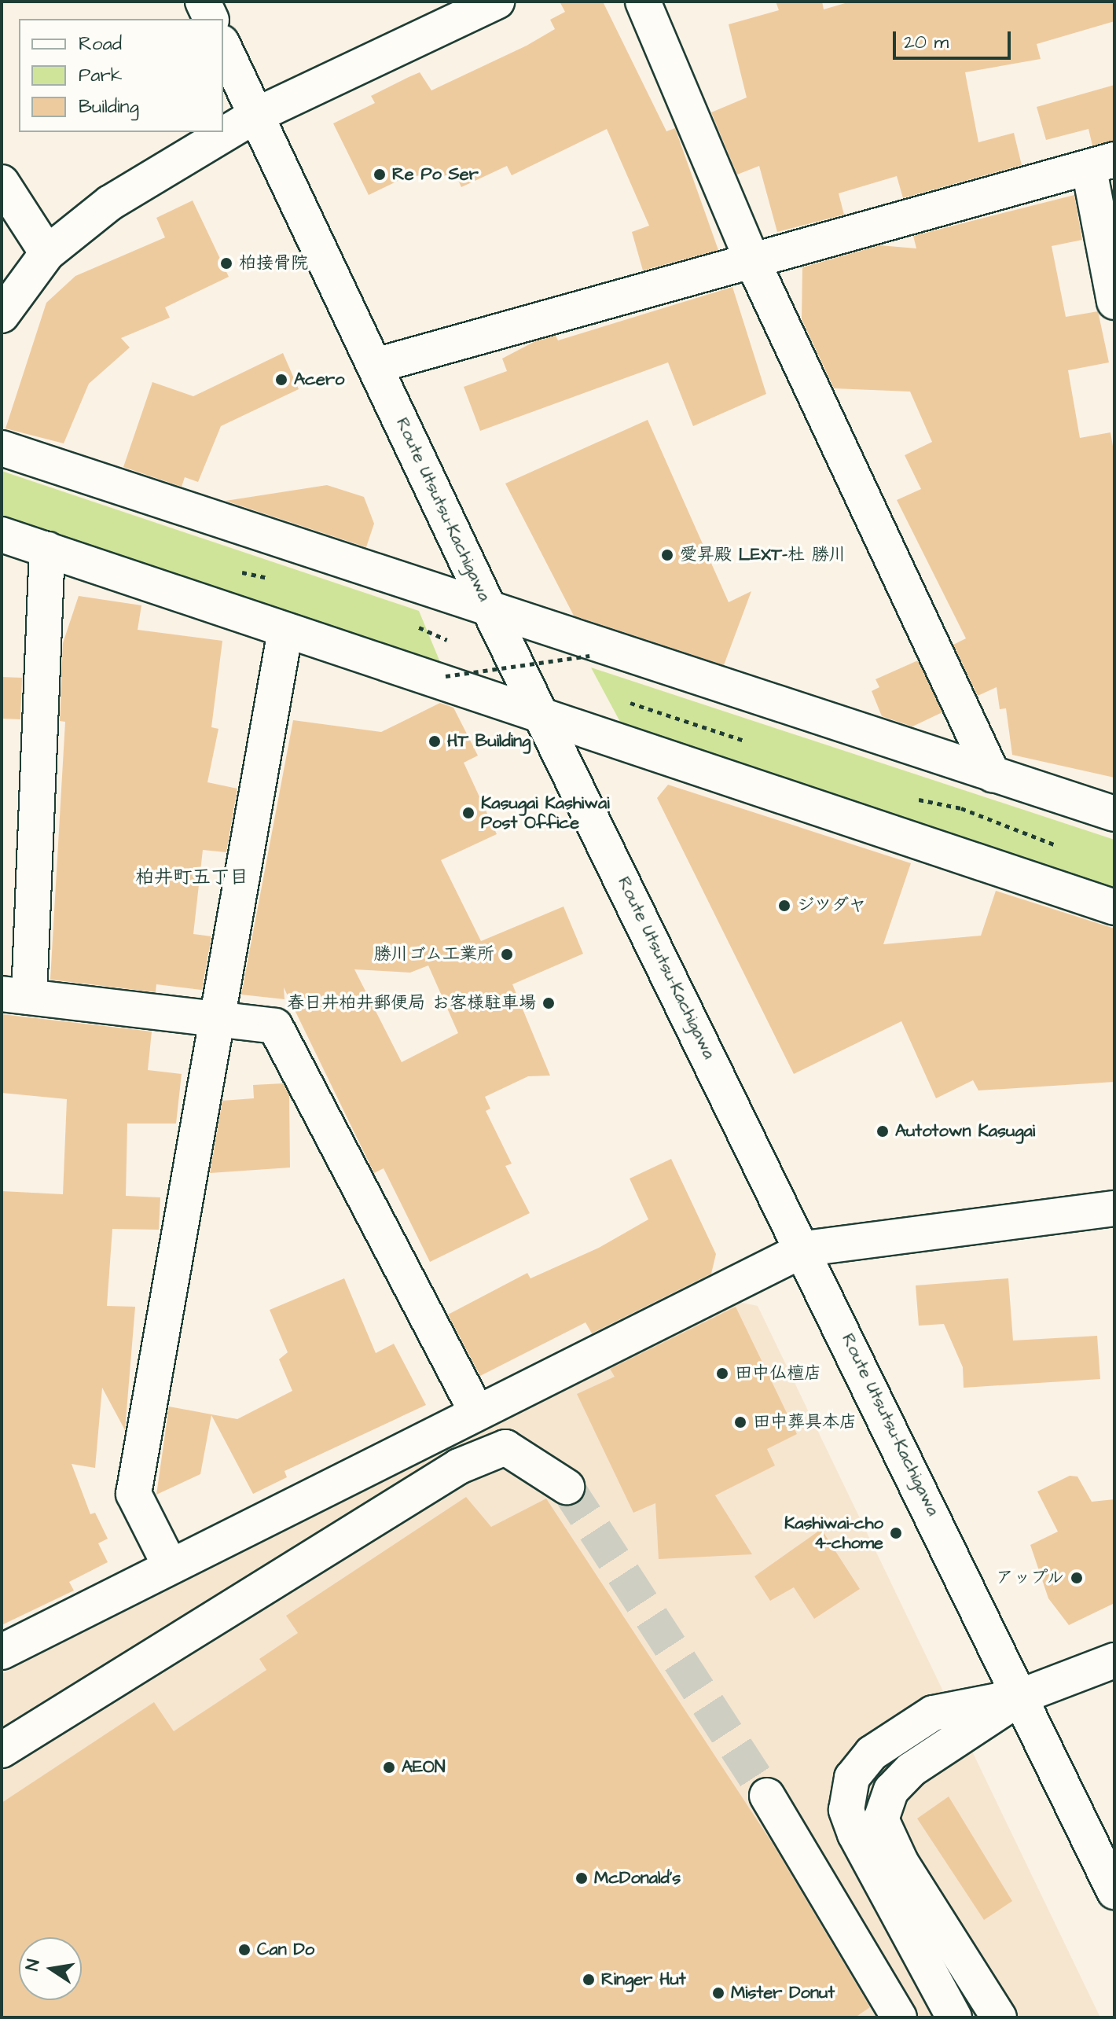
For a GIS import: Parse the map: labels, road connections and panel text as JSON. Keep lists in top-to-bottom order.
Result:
{
  "streets": {
    "street": ["Route Utsutsu-Kachigawa"]
  },
  "districts": ["柏井町五丁目"],
  "places": [
    "Re Po Ser",
    "柏接骨院",
    "Acero",
    "愛昇殿 LEXT-杜 勝川",
    "HT Building",
    "Kasugai Kashiwai Post Office",
    "ジツダヤ",
    "勝川ゴム工業所",
    "春日井柏井郵便局 お客様駐車場",
    "Autotown Kasugai",
    "田中仏檀店",
    "田中葬具本店",
    "Kashiwai-cho 4-chome",
    "アップル",
    "AEON",
    "McDonald's",
    "Can Do",
    "Ringer Hut",
    "Mister Donut"
  ],
  "legend": ["Road", "Park", "Building"],
  "scale_bar": "20 m",
  "north": "left"
}
